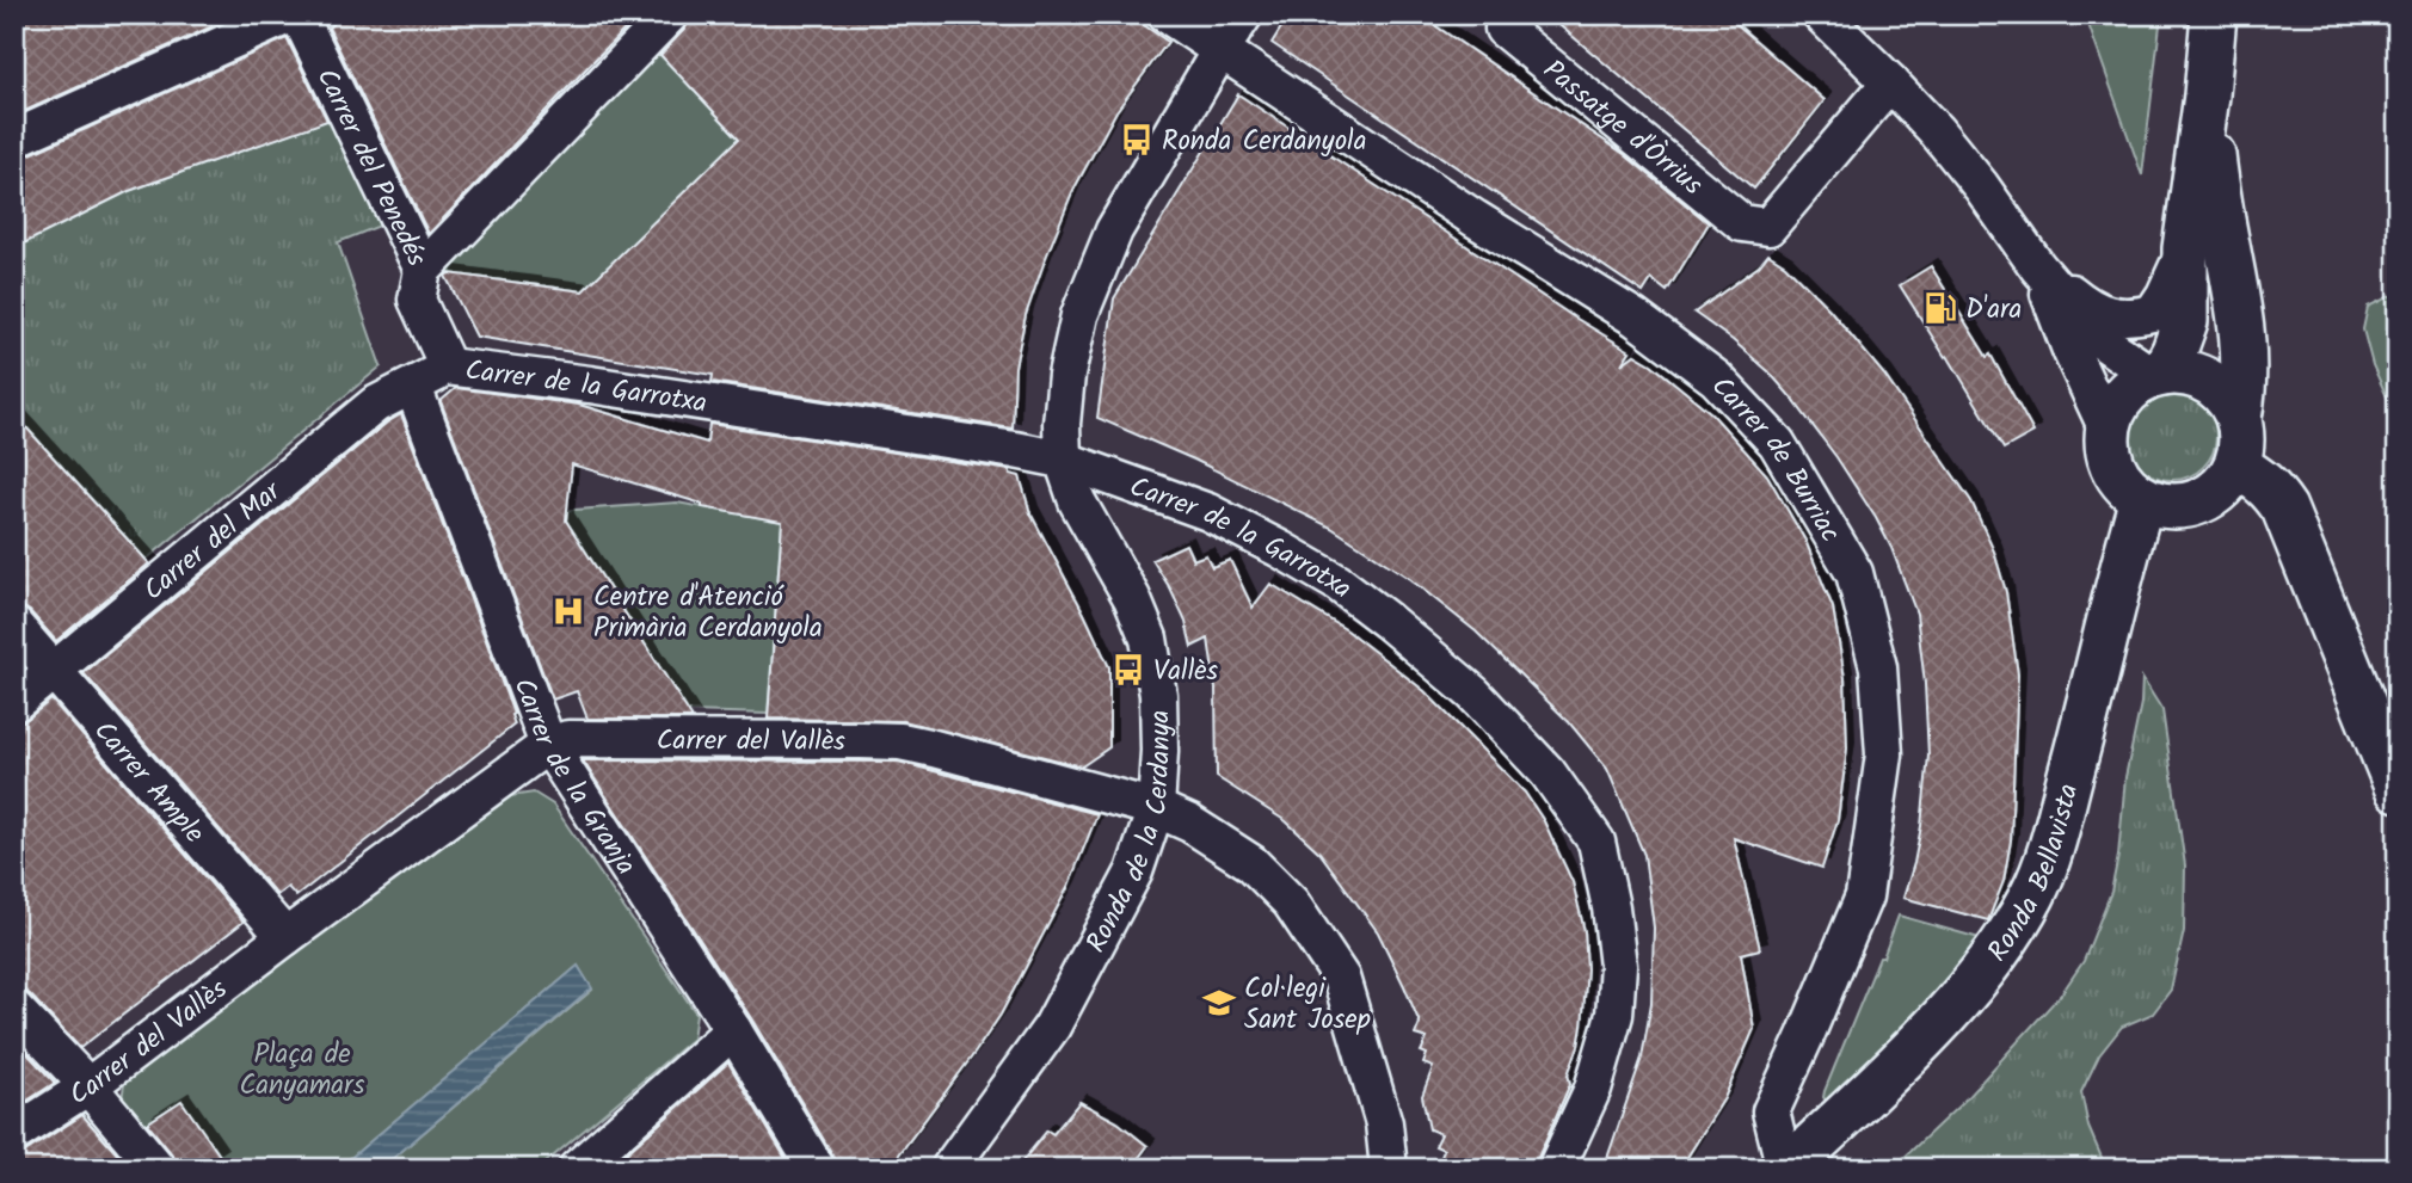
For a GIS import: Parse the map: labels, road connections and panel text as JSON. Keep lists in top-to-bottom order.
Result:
{
  "streets": {
    "street": [
      "Passatge d'Òrrius",
      "Carrer del Penedés",
      "Carrer de la Garrotxa",
      "Carrer de Burriac",
      "Carrer del Mar",
      "Carrer del Vallès",
      "Carrer de la Granja",
      "Carrer Ample",
      "Ronda de la Cerdanya",
      "Ronda Bellavista"
    ]
  },
  "crossings": [
    ["Carrer del Penedés", "Carrer de la Garrotxa"],
    ["Carrer de la Garrotxa", "Ronda de la Cerdanya"],
    ["Carrer de Burriac", "Ronda de la Cerdanya"],
    ["Carrer de Burriac", "Ronda Bellavista"],
    ["Carrer del Mar", "Carrer de la Granja"],
    ["Carrer del Mar", "Carrer Ample"],
    ["Carrer del Vallès", "Carrer de la Granja"],
    ["Carrer del Vallès", "Carrer Ample"],
    ["Carrer del Vallès", "Ronda de la Cerdanya"]
  ],
  "parks": ["Plaça de Canyamars"],
  "places": {
    "bus stop": ["Ronda Cerdanyola", "Vallès"],
    "fuel station": ["D'ara"],
    "hospital": ["Centre d'Atenció Primària Cerdanyola"],
    "school or university": ["Col·legi Sant Josep"]
  }
}
